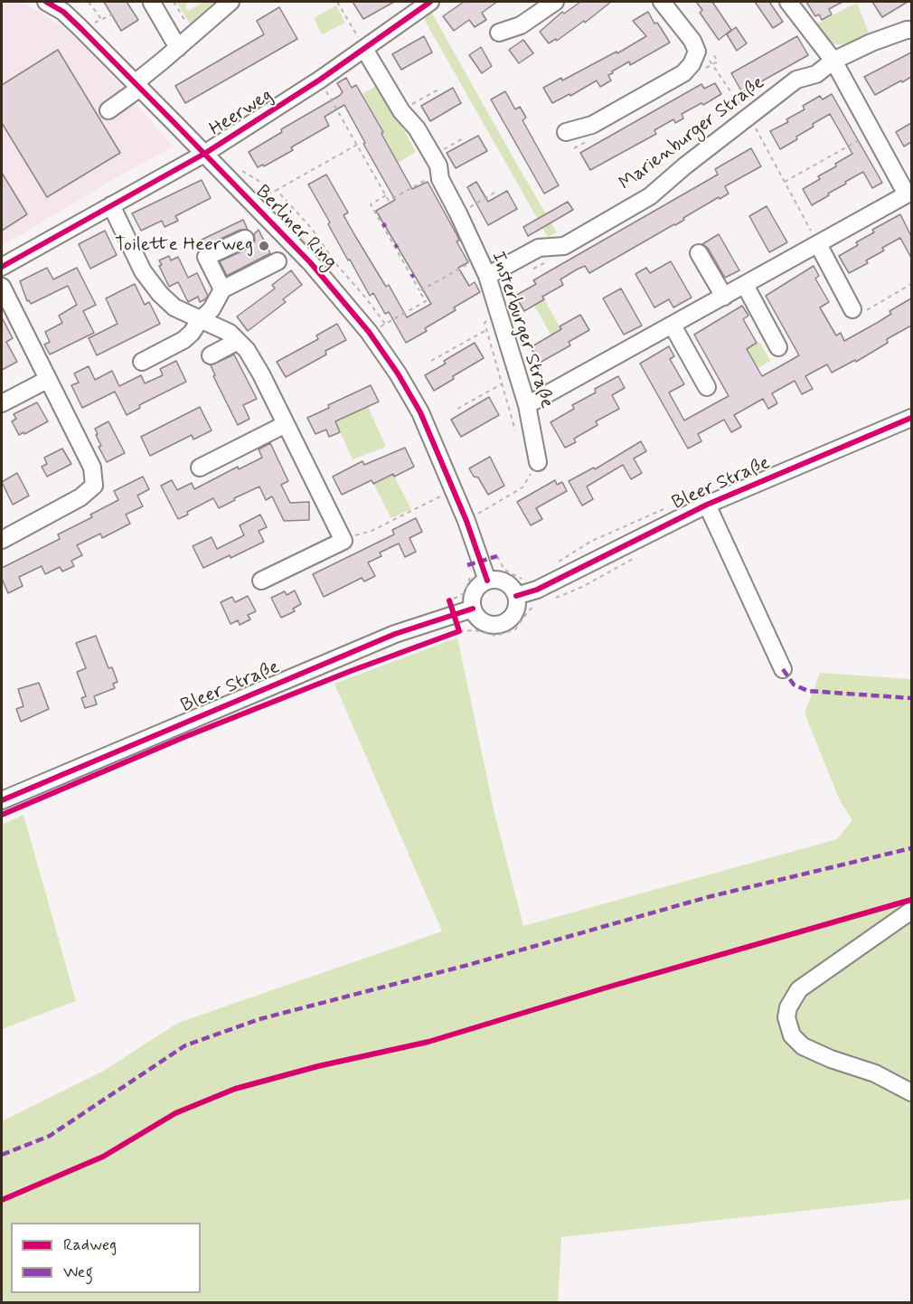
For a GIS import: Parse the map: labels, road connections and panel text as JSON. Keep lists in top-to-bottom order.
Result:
{
  "streets": {
    "street": [
      "Heerweg",
      "Marienburger Straße",
      "Berliner Ring",
      "Insterburger Straße",
      "Bleer Straße"
    ]
  },
  "crossings": [
    ["Heerweg", "Berliner Ring"],
    ["Heerweg", "Insterburger Straße"],
    ["Marienburger Straße", "Insterburger Straße"],
    ["Berliner Ring", "Bleer Straße"]
  ],
  "places": ["Toilette Heerweg"],
  "legend": ["Radweg", "Weg"]
}
